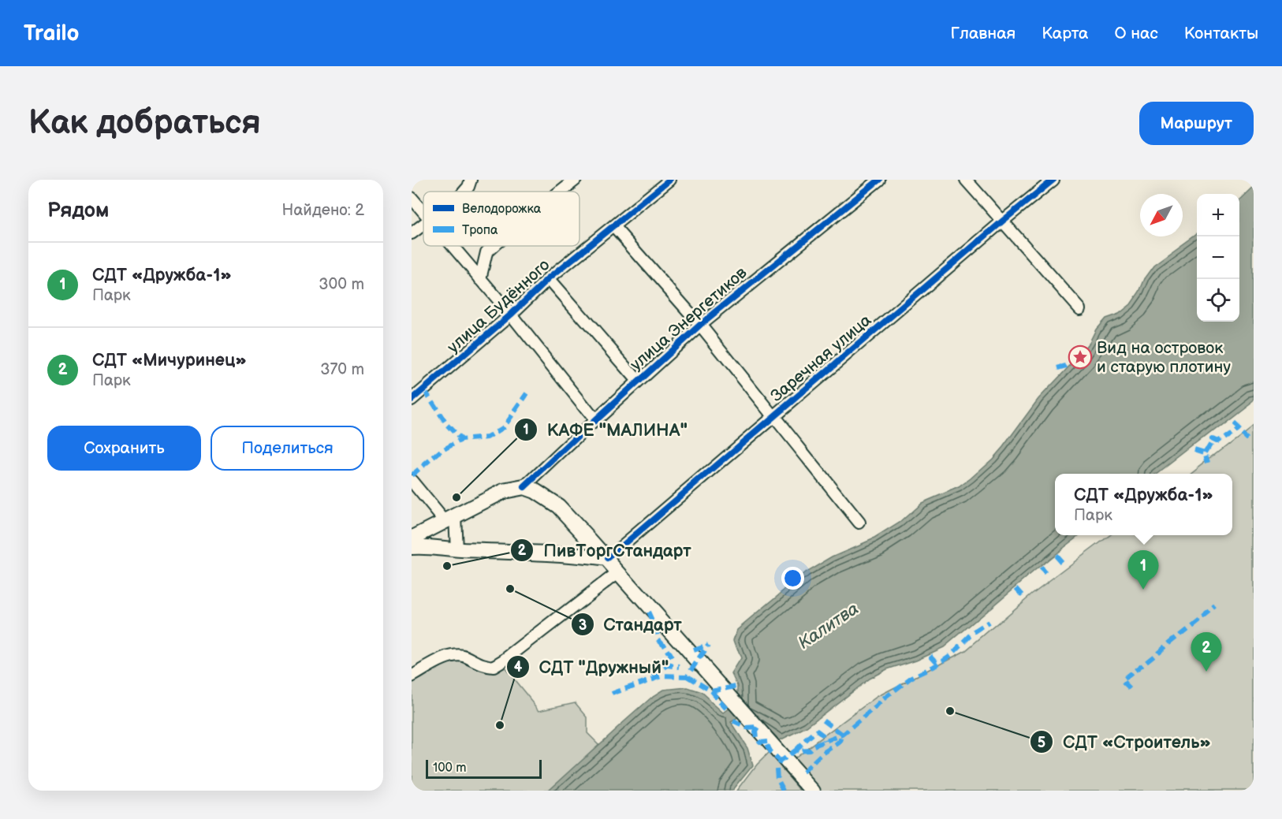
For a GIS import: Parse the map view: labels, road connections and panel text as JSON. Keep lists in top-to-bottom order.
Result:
{
  "streets": {
    "street": ["улица Будённого", "улица Энергетиков", "Заречная улица"]
  },
  "water": ["Калитва"],
  "places": {
    "place": ["Вид на островок и старую плотину"],
    "other": [
      "КАФЕ \"МАЛИНА\"",
      "ПивТоргСтандарт",
      "Стандарт",
      "СДТ «Строитель»",
      "СДТ \"Дружный\""
    ]
  },
  "legend": ["Велодорожка", "Тропа"],
  "scale_bar": "100 m",
  "north": "bottom left",
  "page": {
    "header": "Trailo",
    "nav": [
      "Главная",
      "Карта",
      "О нас",
      "Контакты"
    ],
    "buttons": [
      "Маршрут",
      ["Сохранить", "Поделиться"]
    ],
    "title": "Как добраться",
    "heading": ["Рядом", "Найдено: 2"],
    "map_buttons": ["+", "−"],
    "list": [
      {
        "mark": "1",
        "name": "СДТ «Дружба-1»",
        "note": "Парк",
        "value": "300 m"
      },
      {
        "mark": "2",
        "name": "СДТ «Мичуринец»",
        "note": "Парк",
        "value": "370 m"
      }
    ],
    "popup": ["СДТ «Дружба-1»", "Парк"],
    "pins": ["1", "2"],
    "scale": "100 m"
  }
}
